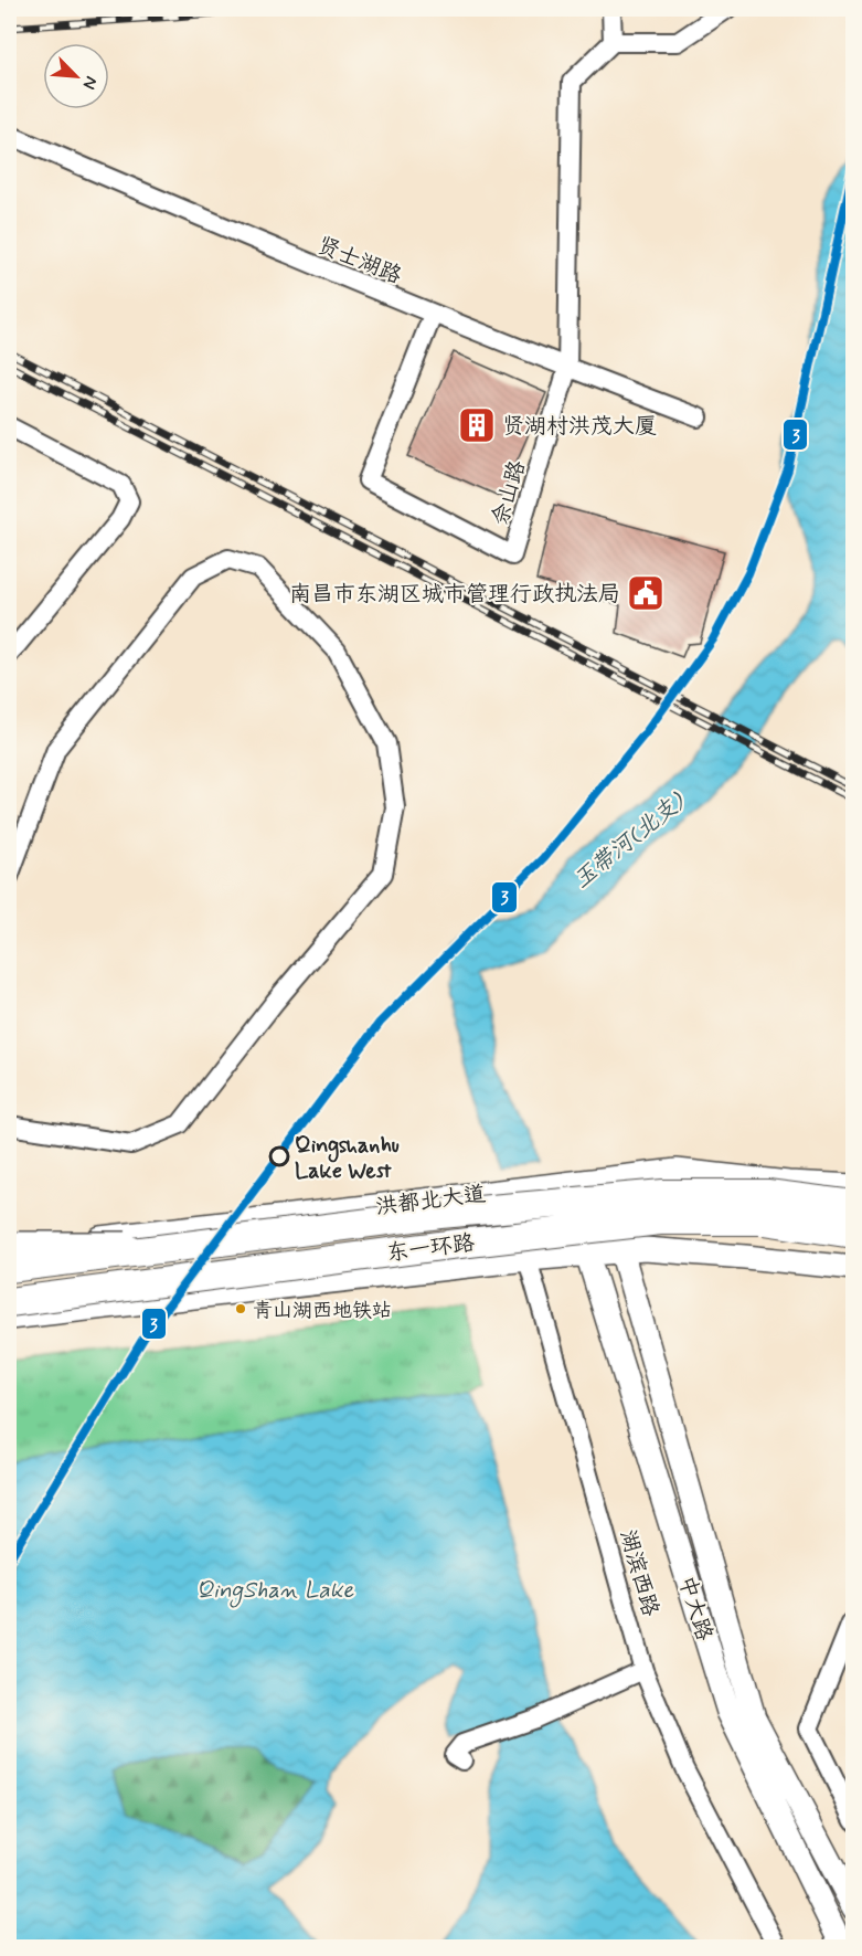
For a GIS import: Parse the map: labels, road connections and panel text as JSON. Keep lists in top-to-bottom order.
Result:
{
  "streets": {
    "highway": ["东一环路"],
    "main road": ["洪都北大道", "中大路"],
    "street": ["贤士湖路", "佘山路", "湖滨西路"]
  },
  "crossings": [
    ["贤士湖路", "佘山路"],
    ["洪都北大道", "湖滨西路"]
  ],
  "water": ["玉带河(北支)", "QingShan Lake"],
  "places": {
    "building": ["贤湖村洪茂大厦"],
    "public building": ["南昌市东湖区城市管理行政执法局"],
    "other": ["Qingshanhu Lake West", "青山湖西地铁站"]
  },
  "lines": ["transit line 3"],
  "north": "bottom right"
}
